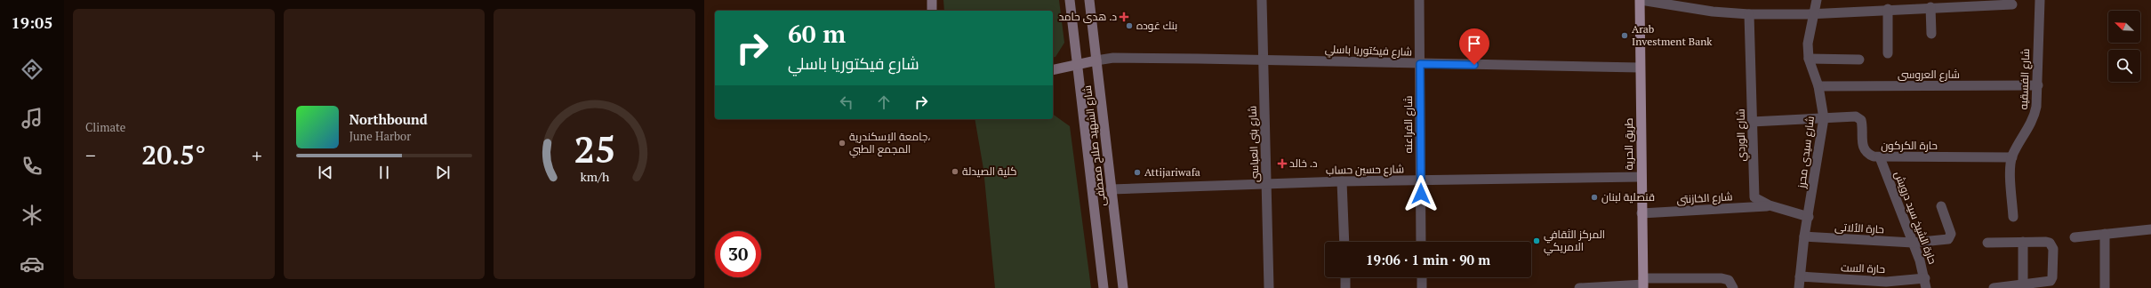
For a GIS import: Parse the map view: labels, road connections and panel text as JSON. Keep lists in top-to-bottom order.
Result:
{
  "streets": {
    "main road": ["طريق الحرية", "شارع الشهيد صلاح مصطفى"],
    "street": [
      "شارع فيكتوريا باسلي",
      "شارع العروسى",
      "شارع الفسقيه",
      "شارع الفراعنه",
      "شارع الوردي",
      "شارع بنى العباسى",
      "حارة الكركون",
      "شارع سيدى محرز",
      "شارع حسين حساب",
      "شارع الخازنتى",
      "حارة الشيخ سيد درويش",
      "حارة الألاتى",
      "حارة الست"
    ]
  },
  "crossings": [
    ["شارع فيكتوريا باسلي", "شارع الفراعنه"],
    ["شارع فيكتوريا باسلي", "شارع بنى العباسى"],
    ["شارع فيكتوريا باسلي", "طريق الحرية"],
    ["شارع فيكتوريا باسلي", "شارع الشهيد صلاح مصطفى"],
    ["شارع العروسى", "شارع الفسقيه"],
    ["شارع العروسى", "شارع سيدى محرز"],
    ["شارع الفسقيه", "حارة الكركون"],
    ["شارع الفراعنه", "شارع حسين حساب"],
    ["شارع الوردي", "حارة الكركون"],
    ["شارع الوردي", "شارع سيدى محرز"],
    ["شارع الوردي", "شارع الخازنتى"],
    ["شارع بنى العباسى", "شارع حسين حساب"],
    ["طريق الحرية", "شارع حسين حساب"],
    ["طريق الحرية", "شارع الخازنتى"],
    ["شارع الشهيد صلاح مصطفى", "شارع حسين حساب"],
    ["حارة الكركون", "شارع سيدى محرز"],
    ["حارة الكركون", "حارة الشيخ سيد درويش"],
    ["شارع سيدى محرز", "حارة الألاتى"],
    ["شارع سيدى محرز", "حارة الست"],
    ["حارة الشيخ سيد درويش", "حارة الألاتى"],
    ["حارة الشيخ سيد درويش", "حارة الست"]
  ],
  "places": {
    "health": ["د. هدى حامد", "د. خالد"],
    "other": [
      "بنك عَوده",
      "Arab Investment Bank",
      "جامعة الإسكندرية، المجمع الطبي",
      "كلية الصيدلة",
      "Attijariwafa",
      "قنصلية لبنان",
      "المركز الثقافي الامريكي"
    ]
  },
  "north": "top left",
  "page": {
    "tabs": "19:05",
    "tile": "Climate",
    "turn": ["60 m", "شارع فيكتوريا باسلي"],
    "song": ["Northbound", "June Harbor"],
    "heat": ["−", "20.5°", "+"],
    "limit": "30",
    "trip": "19:06 · 1 min · 90 m",
    "gauge": ["25", "km/h"]
  }
}
